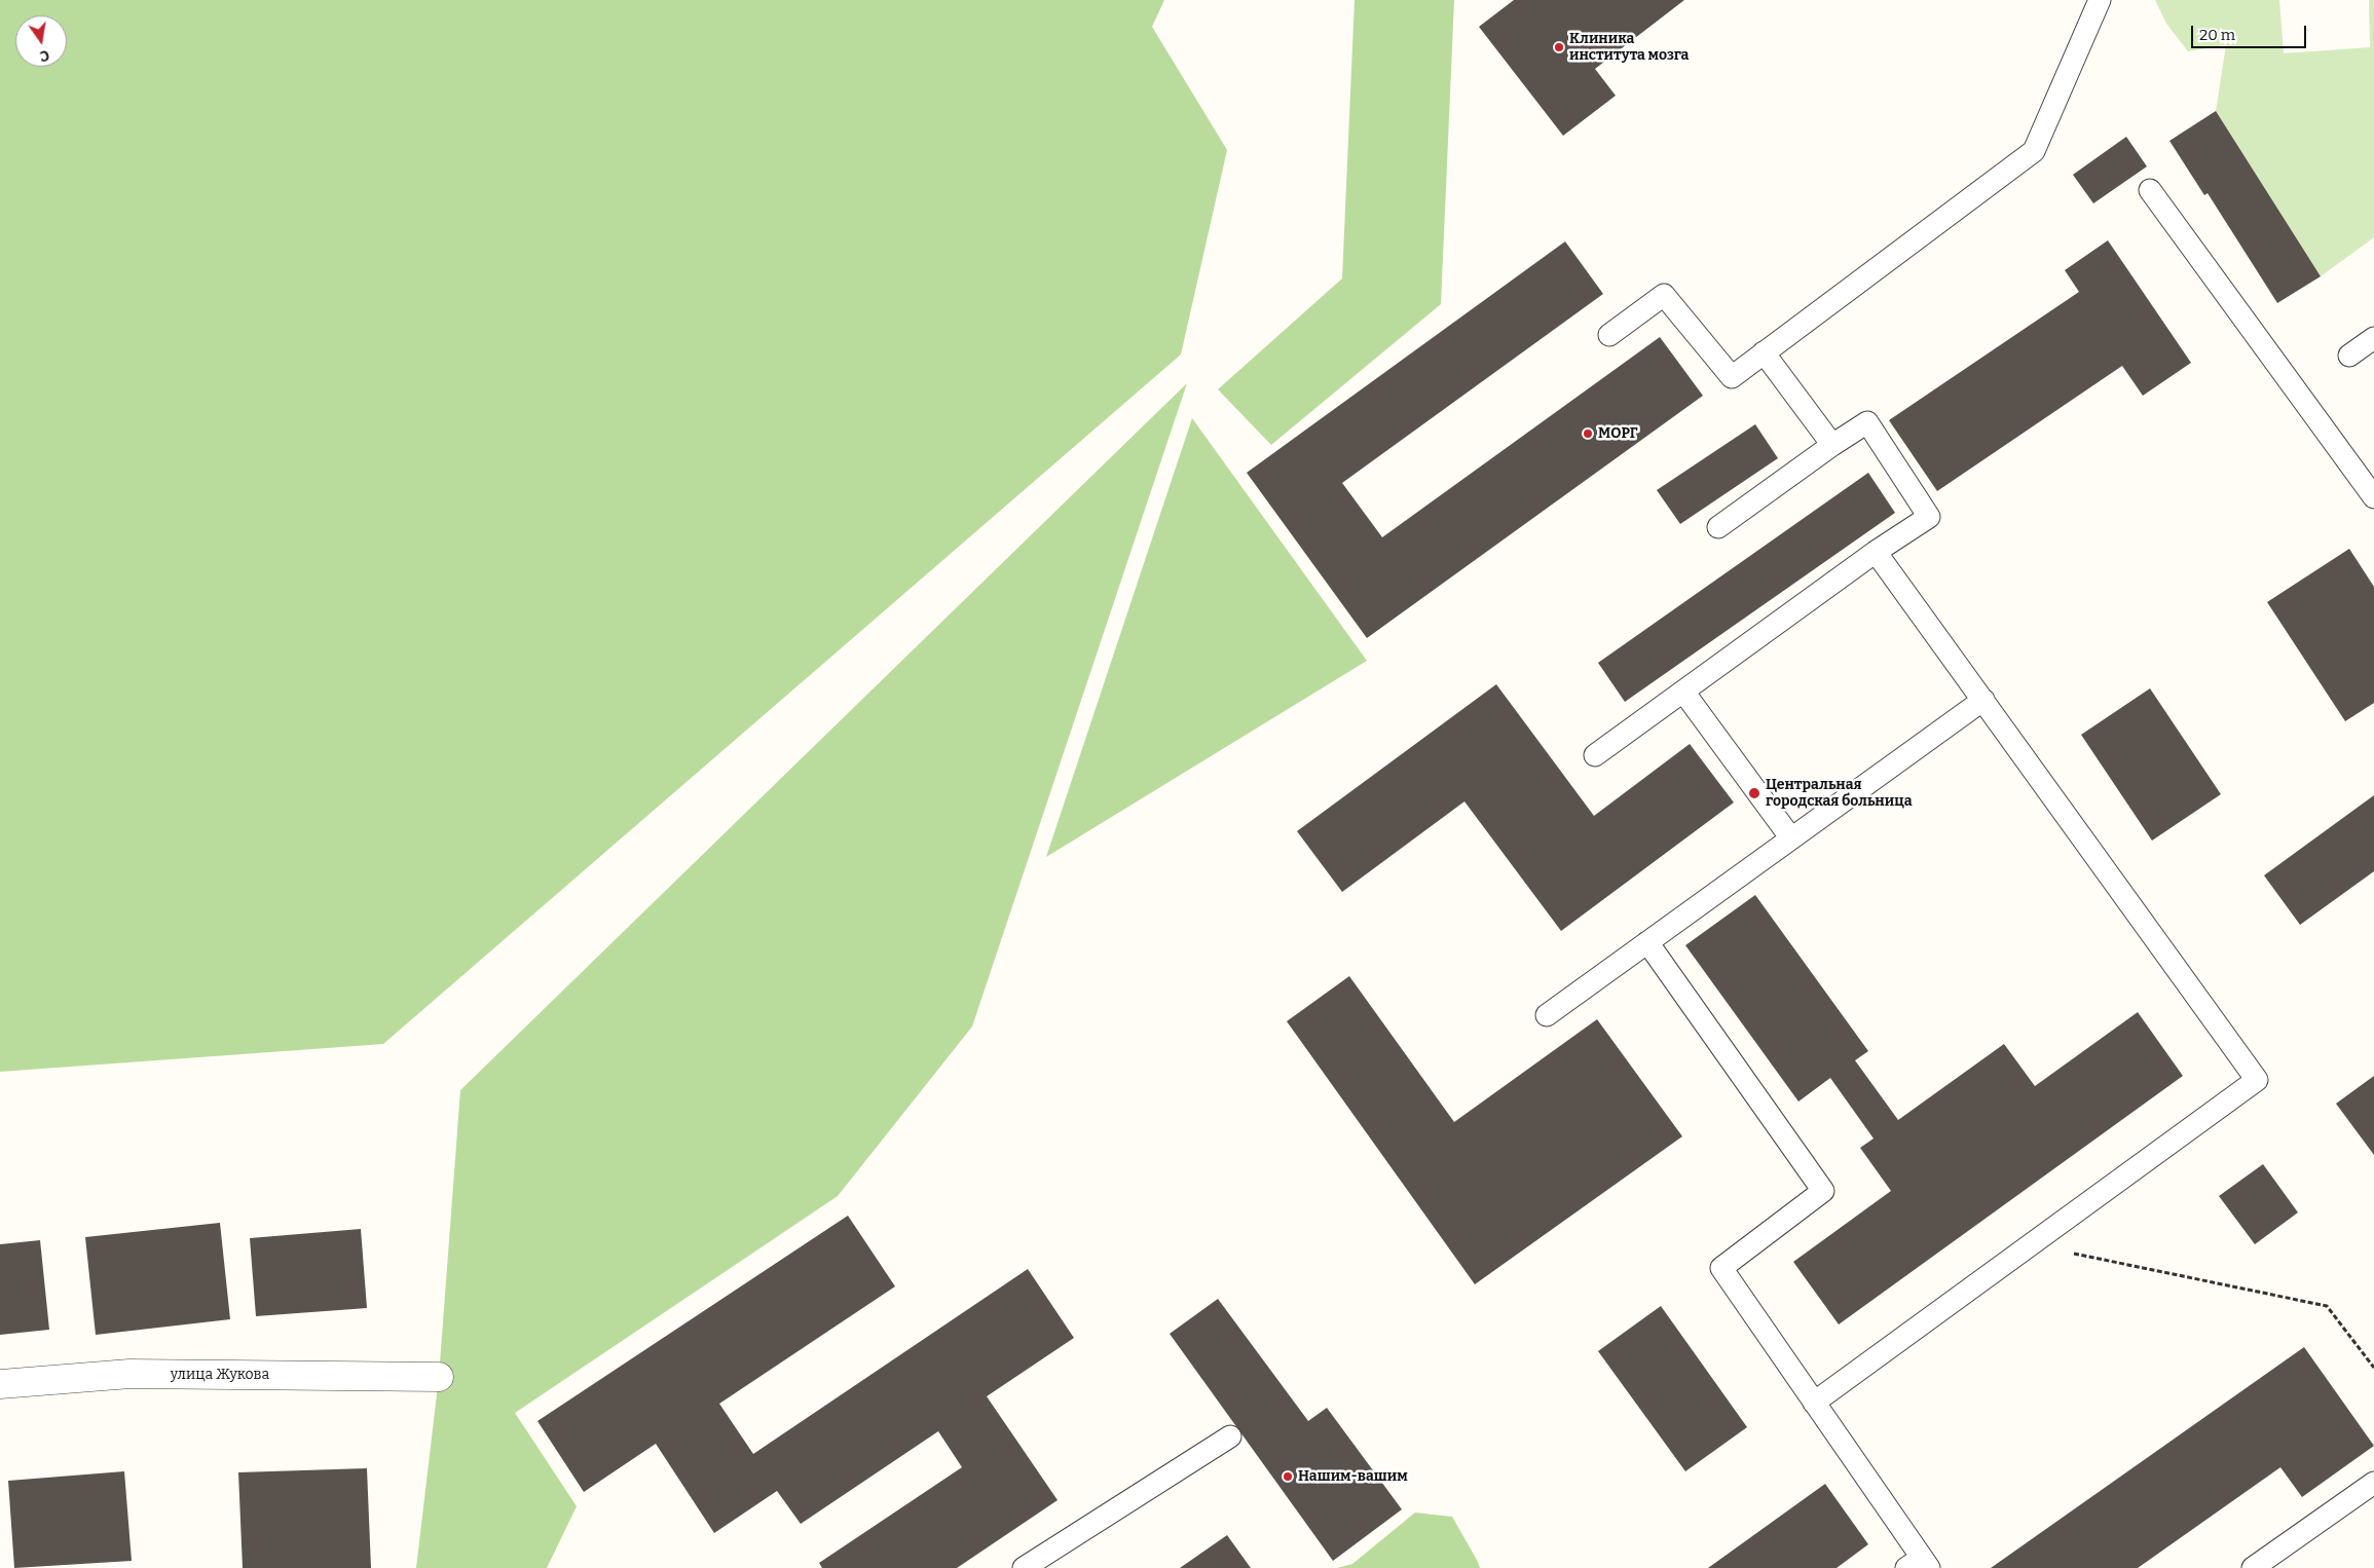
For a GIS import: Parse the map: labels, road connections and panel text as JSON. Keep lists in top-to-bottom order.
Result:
{
  "streets": {
    "street": ["улица Жукова"]
  },
  "places": [
    "Клиника института мозга",
    "МОРГ",
    "Центральная городская больница",
    "Нашим-вашим"
  ],
  "scale_bar": "20 m",
  "north": "bottom"
}
